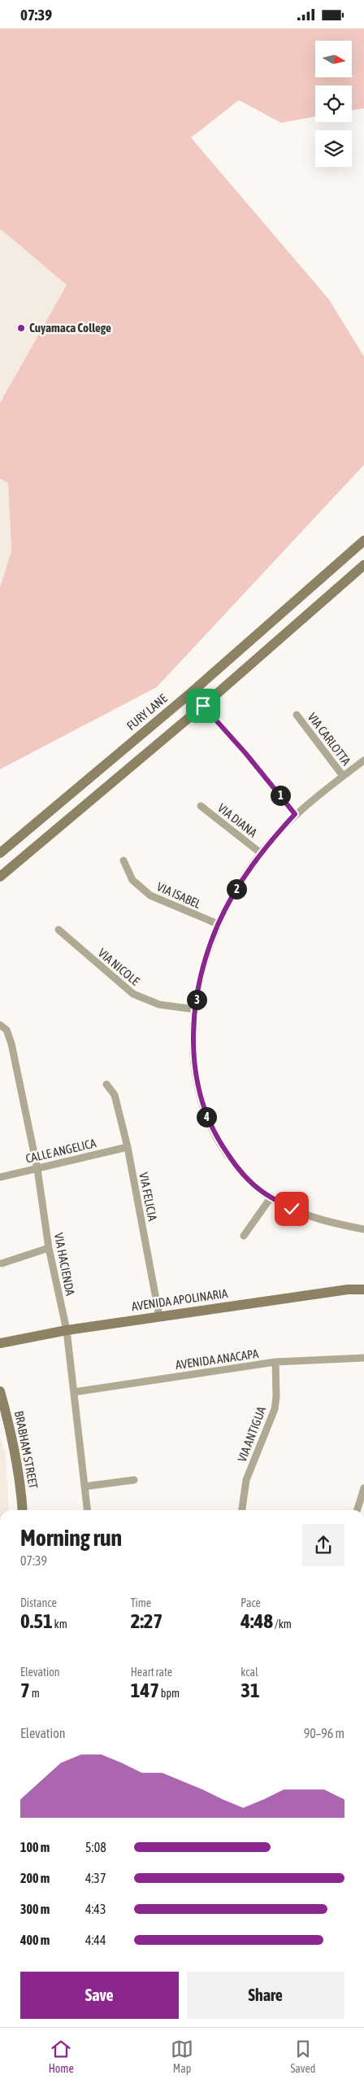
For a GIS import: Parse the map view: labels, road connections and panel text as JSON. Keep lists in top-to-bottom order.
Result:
{
  "streets": {
    "main road": ["FURY LANE", "AVENIDA APOLINARIA", "BRABHAM STREET"],
    "street": [
      "VIA CARLOTTA",
      "VIA DIANA",
      "VIA ISABEL",
      "VIA NICOLE",
      "CALLE ANGELICA",
      "VIA FELICIA",
      "VIA HACIENDA",
      "AVENIDA ANACAPA",
      "VIA ANTIGUA"
    ]
  },
  "crossings": [
    ["CALLE ANGELICA", "VIA FELICIA"],
    ["CALLE ANGELICA", "VIA HACIENDA"],
    ["VIA FELICIA", "AVENIDA APOLINARIA"],
    ["VIA HACIENDA", "AVENIDA APOLINARIA"],
    ["VIA HACIENDA", "AVENIDA ANACAPA"],
    ["AVENIDA ANACAPA", "VIA ANTIGUA"]
  ],
  "places": ["Cuyamaca College"],
  "north": "right",
  "page": {
    "status": "07:39",
    "pins": [
      "1",
      "2",
      "3",
      "4"
    ],
    "heading": ["Morning run", "07:39"],
    "stats": [
      ["Distance", "0.51 km"],
      ["Time", "2:27"],
      ["Pace", "4:48 /km"],
      ["Elevation", "7 m"],
      ["Heart rate", "147 bpm"],
      ["kcal", "31"]
    ],
    "chart": ["Elevation", "90–96 m"],
    "list": [
      {
        "name": "100 m",
        "note": "5:08"
      },
      {
        "name": "200 m",
        "note": "4:37"
      },
      {
        "name": "300 m",
        "note": "4:43"
      },
      {
        "name": "400 m",
        "note": "4:44"
      }
    ],
    "buttons": ["Save", "Share"],
    "tabs": ["Home", "Map", "Saved"]
  }
}
